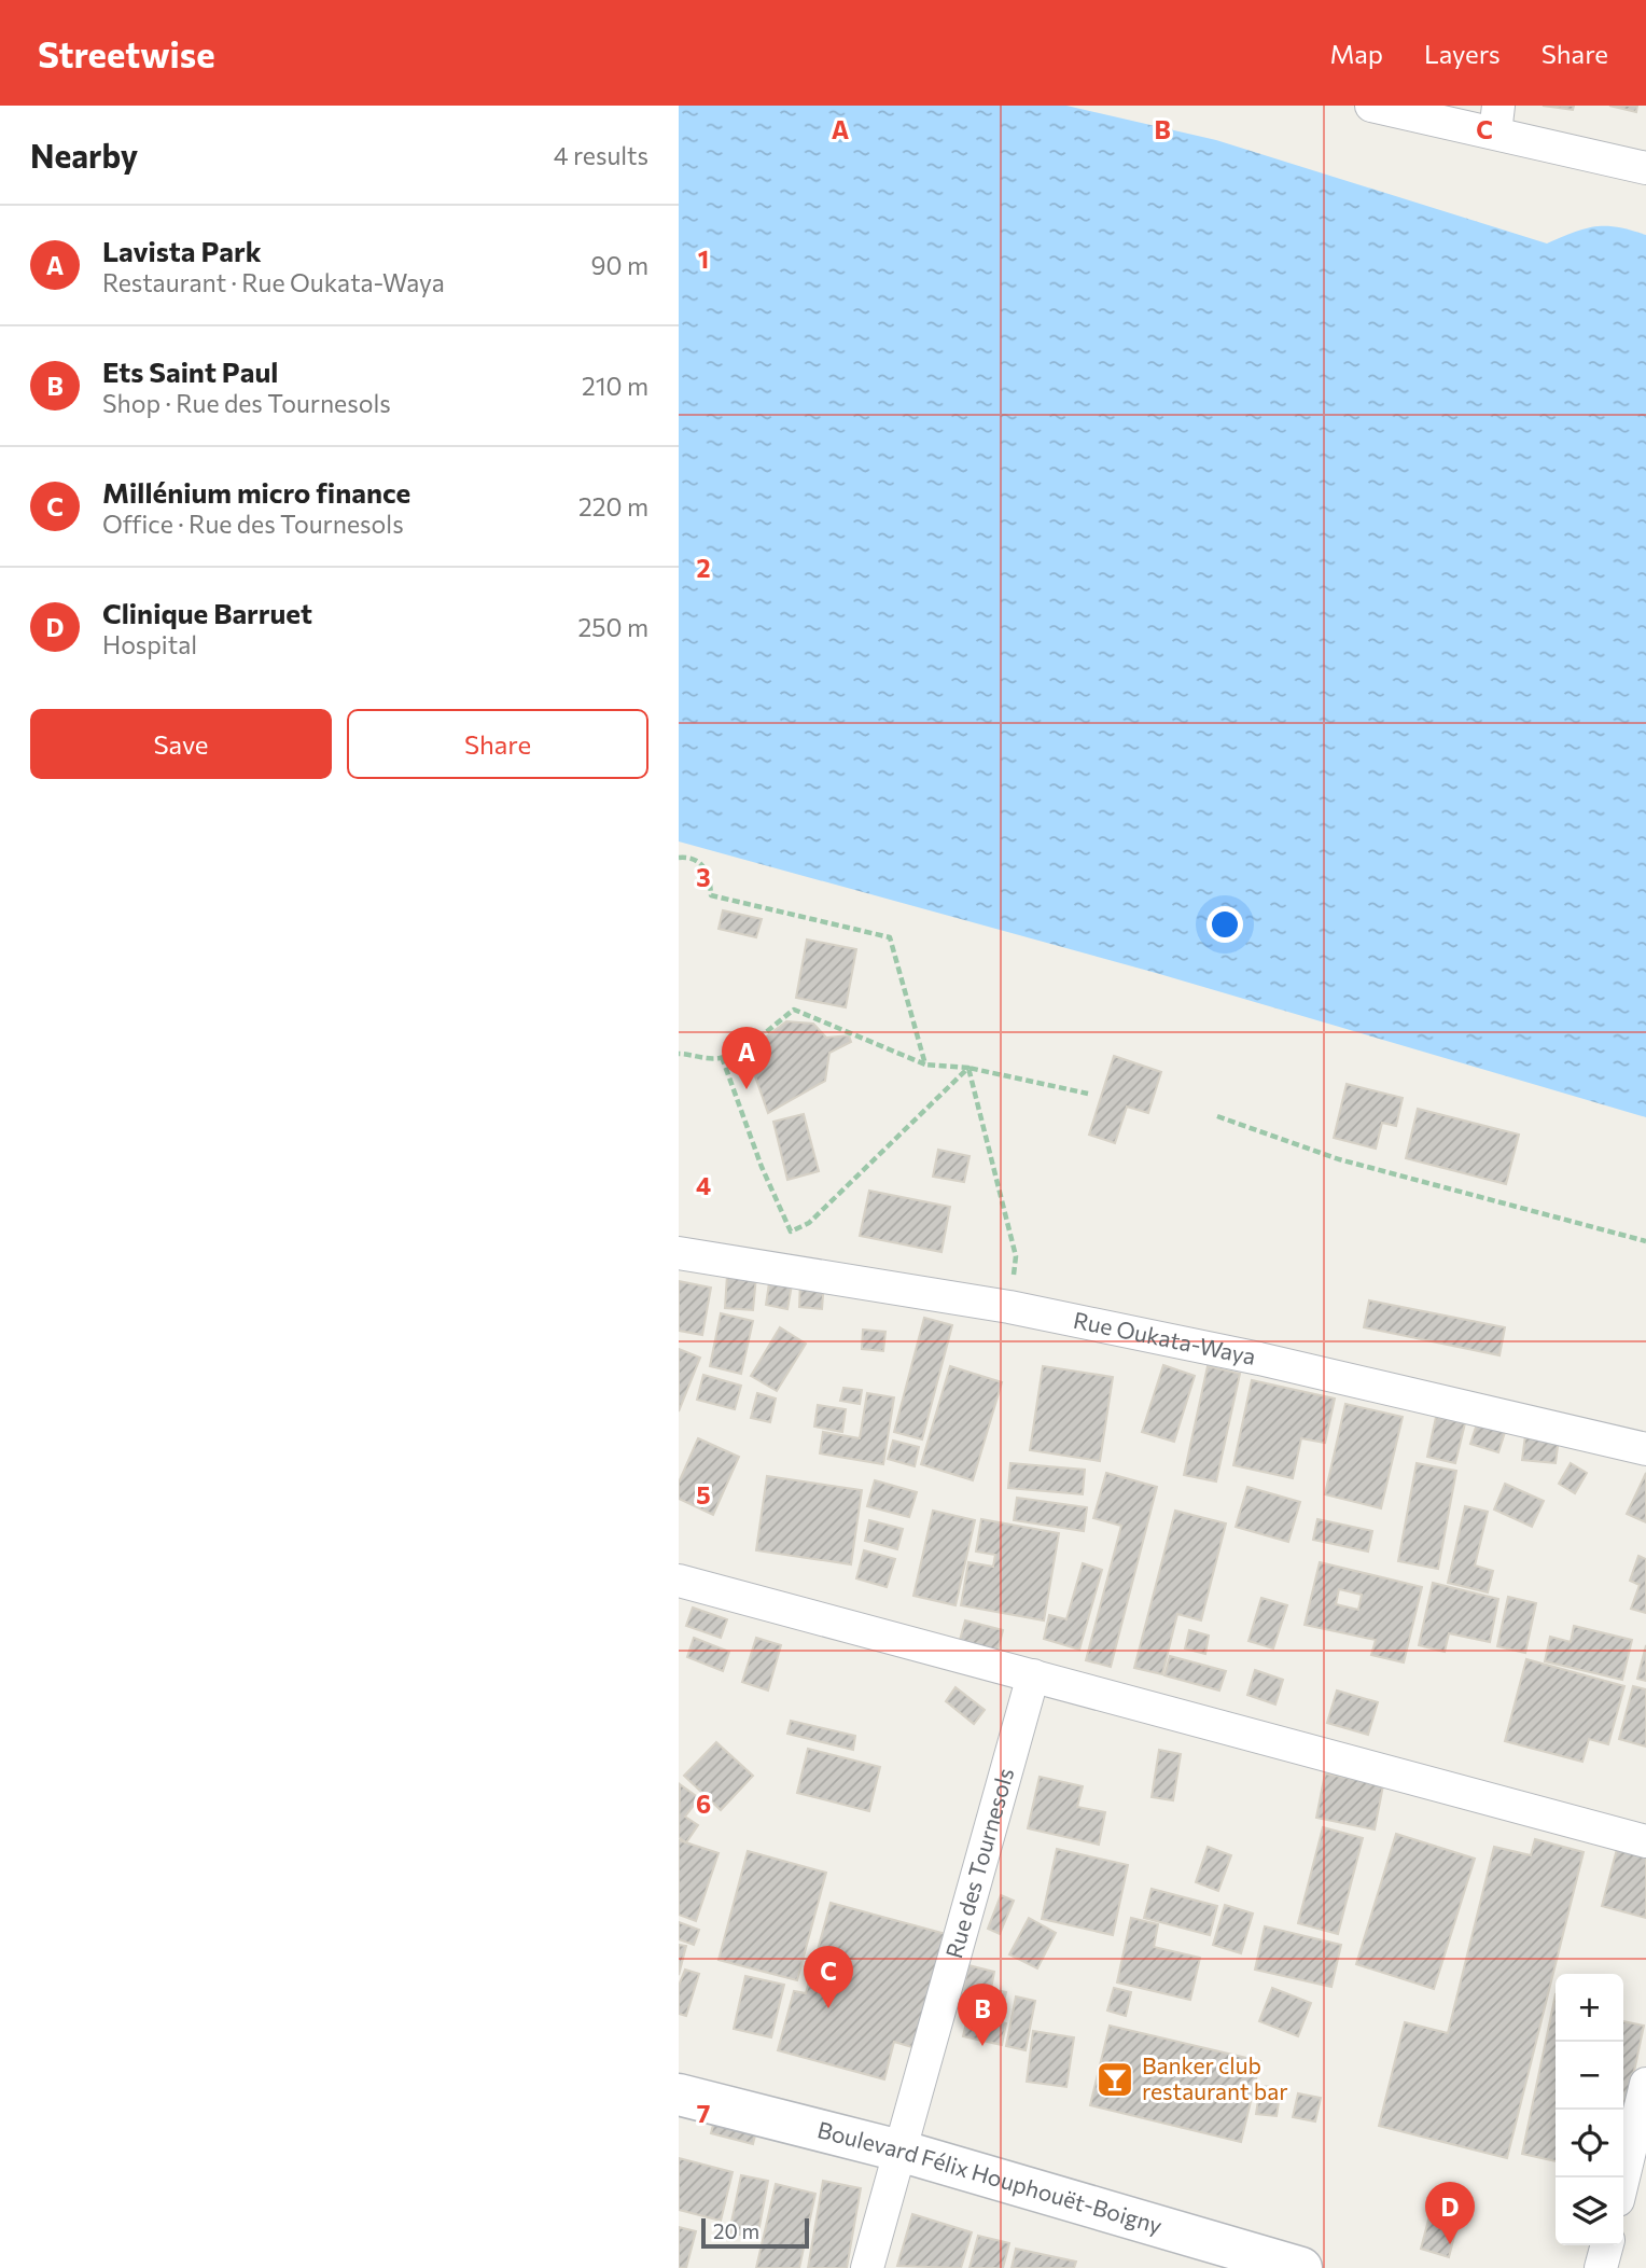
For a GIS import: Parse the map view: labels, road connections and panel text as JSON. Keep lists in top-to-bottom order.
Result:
{
  "streets": {
    "street": ["Rue Oukata-Waya", "Rue des Tournesols", "Boulevard Félix Houphouët-Boigny"]
  },
  "crossings": [
    ["Rue des Tournesols", "Boulevard Félix Houphouët-Boigny"]
  ],
  "places": {
    "bar": ["Banker club restaurant bar"]
  },
  "scale_bar": "20 m",
  "page": {
    "header": "Streetwise",
    "nav": ["Map", "Layers", "Share"],
    "heading": ["Nearby", "4 results"],
    "list": [
      {
        "mark": "A",
        "name": "Lavista Park",
        "note": "Restaurant · Rue Oukata-Waya",
        "value": "90 m"
      },
      {
        "mark": "B",
        "name": "Ets Saint Paul",
        "note": "Shop · Rue des Tournesols",
        "value": "210 m"
      },
      {
        "mark": "C",
        "name": "Millénium micro finance",
        "note": "Office · Rue des Tournesols",
        "value": "220 m"
      },
      {
        "mark": "D",
        "name": "Clinique Barruet",
        "note": "Hospital",
        "value": "250 m"
      }
    ],
    "buttons": ["Save", "Share"],
    "pins": [
      "A",
      "C",
      "B",
      "D"
    ],
    "map_buttons": ["+", "−"],
    "scale": "20 m"
  },
  "grid": {
    "columns": ["A", "B", "C"],
    "rows": [
      "1",
      "2",
      "3",
      "4",
      "5",
      "6",
      "7"
    ]
  }
}
